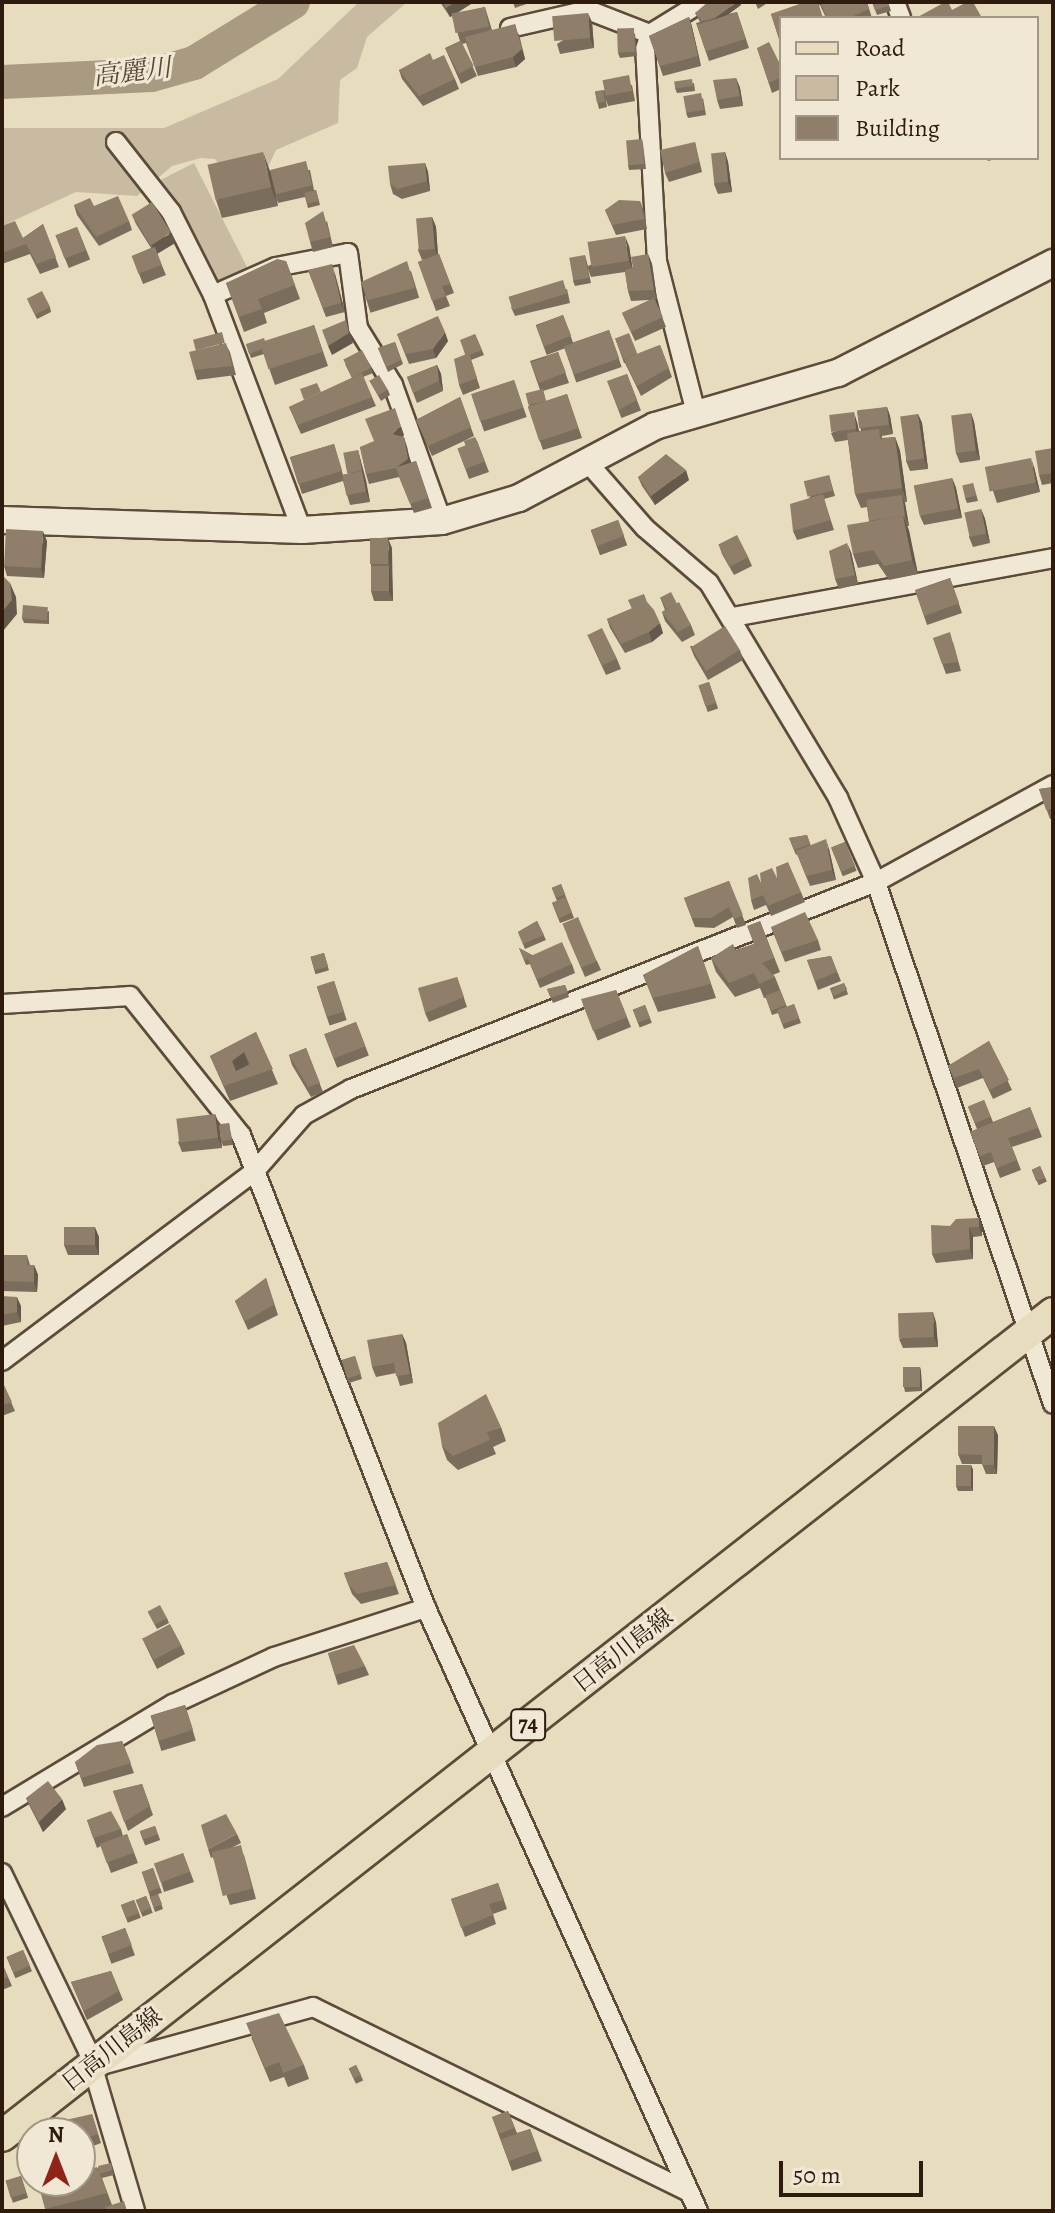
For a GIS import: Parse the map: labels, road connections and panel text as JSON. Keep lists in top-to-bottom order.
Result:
{
  "streets": {
    "main road": ["日高川島線", "74"]
  },
  "water": ["高麗川"],
  "legend": ["Road", "Park", "Building"],
  "scale_bar": "50 m",
  "north": "top"
}
